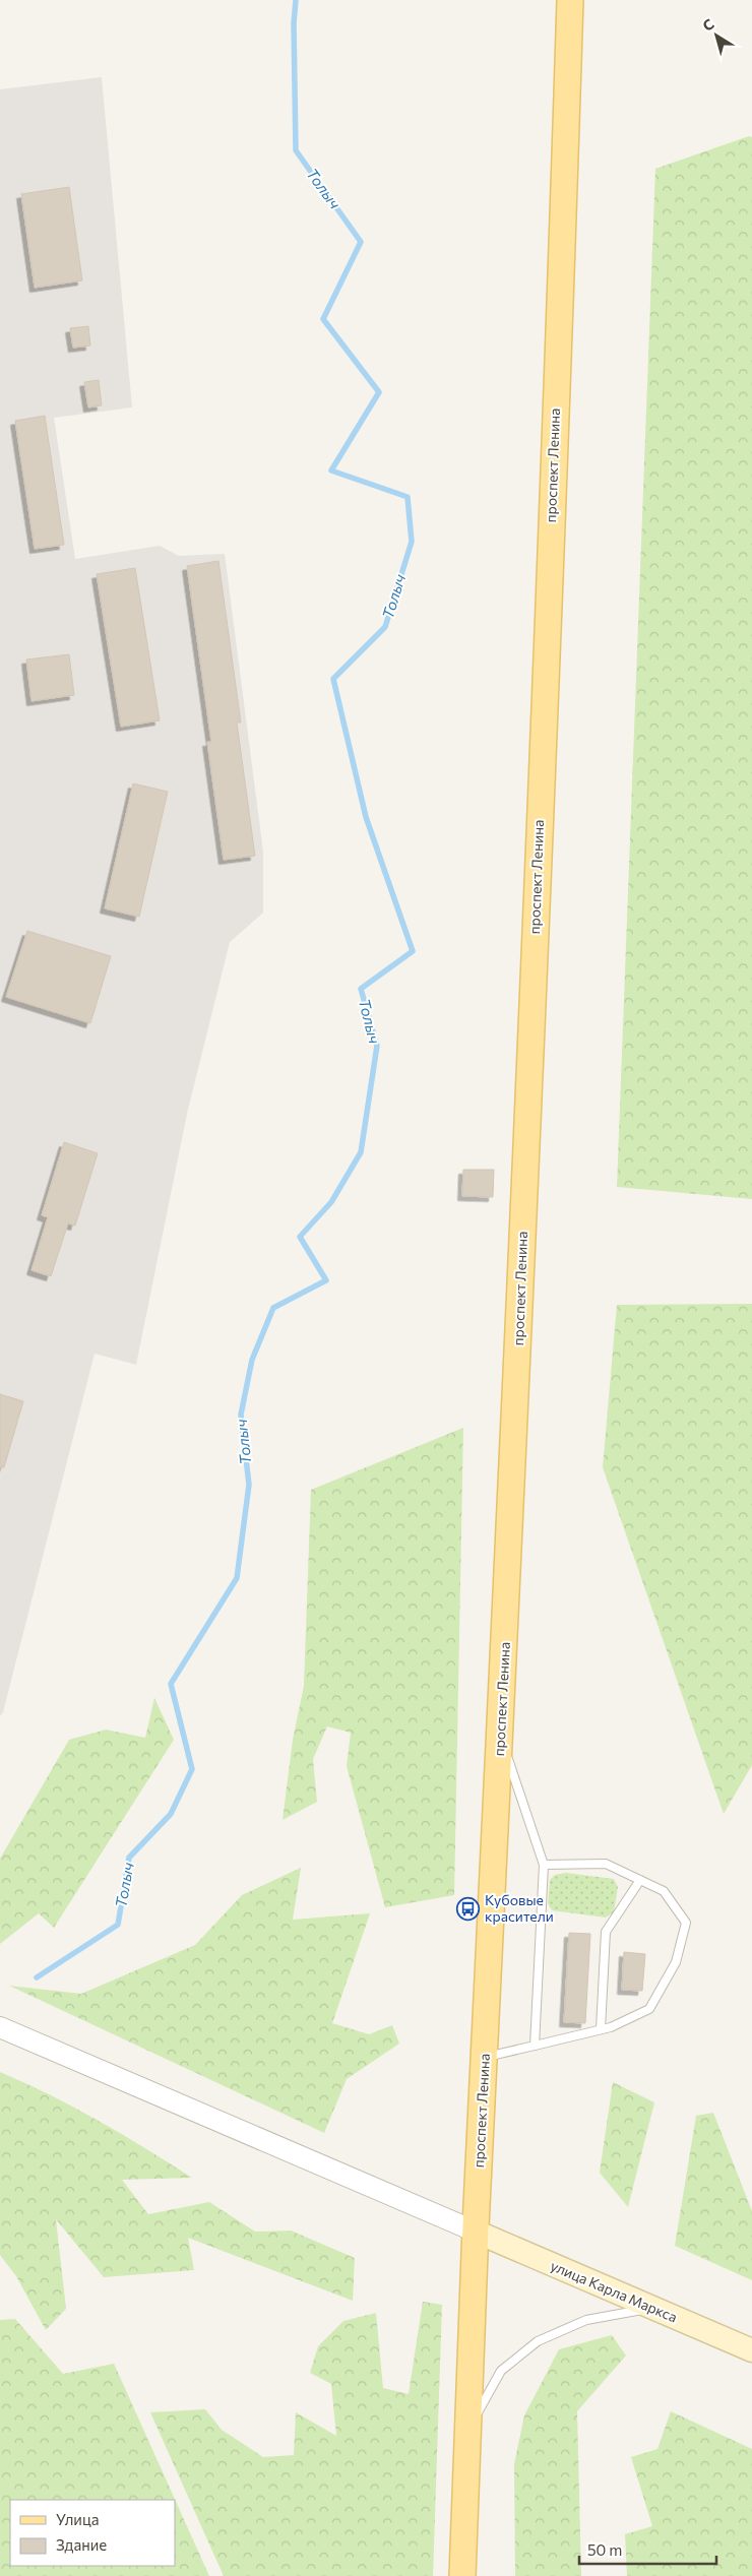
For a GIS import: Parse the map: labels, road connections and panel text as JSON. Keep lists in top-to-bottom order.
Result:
{
  "streets": {
    "main road": ["проспект Ленина", "улица Карла Маркса"]
  },
  "crossings": [
    ["проспект Ленина", "улица Карла Маркса"]
  ],
  "water": ["Толыч"],
  "places": {
    "bus stop": ["Кубовые красители"]
  },
  "legend": ["Улица", "Здание"],
  "scale_bar": "50 m",
  "north": "top left"
}
